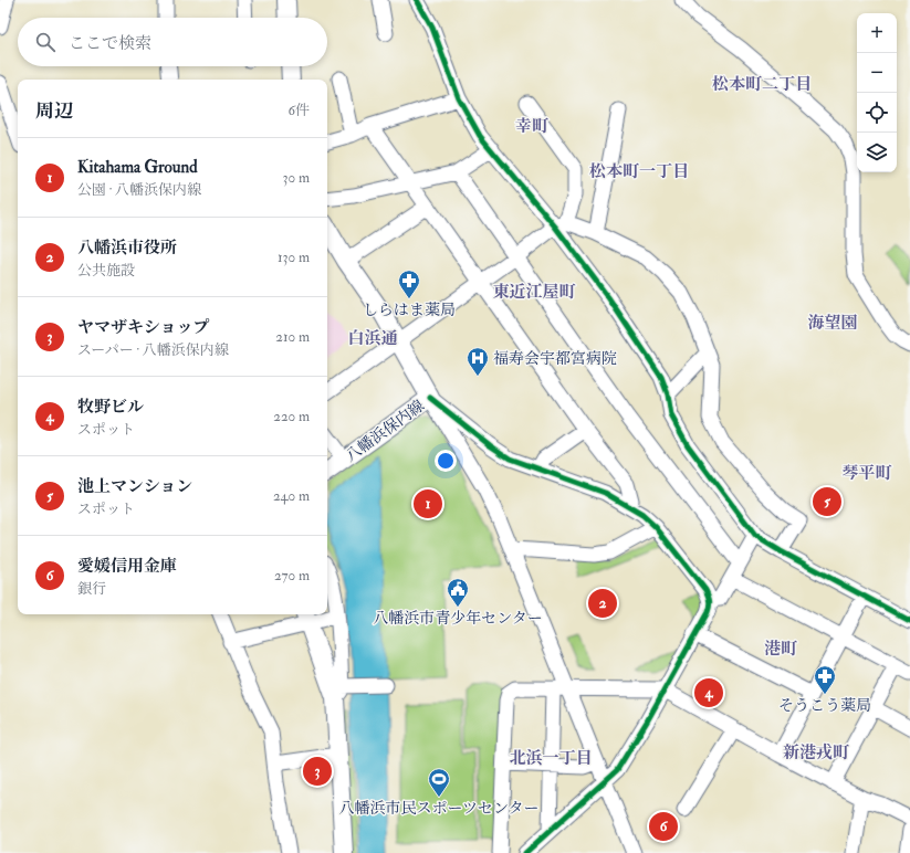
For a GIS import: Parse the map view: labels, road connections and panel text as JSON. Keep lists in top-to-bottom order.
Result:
{
  "streets": {
    "main road": ["八幡浜保内線"]
  },
  "districts": [
    "松本町二丁目",
    "幸町",
    "松本町一丁目",
    "東近江屋町",
    "海望園",
    "白浜通",
    "琴平町",
    "港町",
    "新港戎町",
    "北浜一丁目"
  ],
  "places": {
    "pharmacy": ["しらはま薬局", "そうこう薬局"],
    "hospital": ["福寿会宇都宮病院"],
    "public building": ["八幡浜市青少年センター"],
    "sports": ["八幡浜市民スポーツセンター"]
  },
  "page": {
    "map_buttons": ["+", "−"],
    "search": "ここで検索",
    "heading": ["周辺", "6件"],
    "list": [
      {
        "mark": "1",
        "name": "Kitahama Ground",
        "note": "公園 · 八幡浜保内線",
        "value": "30 m"
      },
      {
        "mark": "2",
        "name": "八幡浜市役所",
        "note": "公共施設",
        "value": "130 m"
      },
      {
        "mark": "3",
        "name": "ヤマザキショップ",
        "note": "スーパー · 八幡浜保内線",
        "value": "210 m"
      },
      {
        "mark": "4",
        "name": "牧野ビル",
        "note": "スポット",
        "value": "220 m"
      },
      {
        "mark": "5",
        "name": "池上マンション",
        "note": "スポット",
        "value": "240 m"
      },
      {
        "mark": "6",
        "name": "愛媛信用金庫",
        "note": "銀行",
        "value": "270 m"
      }
    ],
    "pins": [
      "5",
      "1",
      "2",
      "4",
      "3",
      "6"
    ]
  }
}
